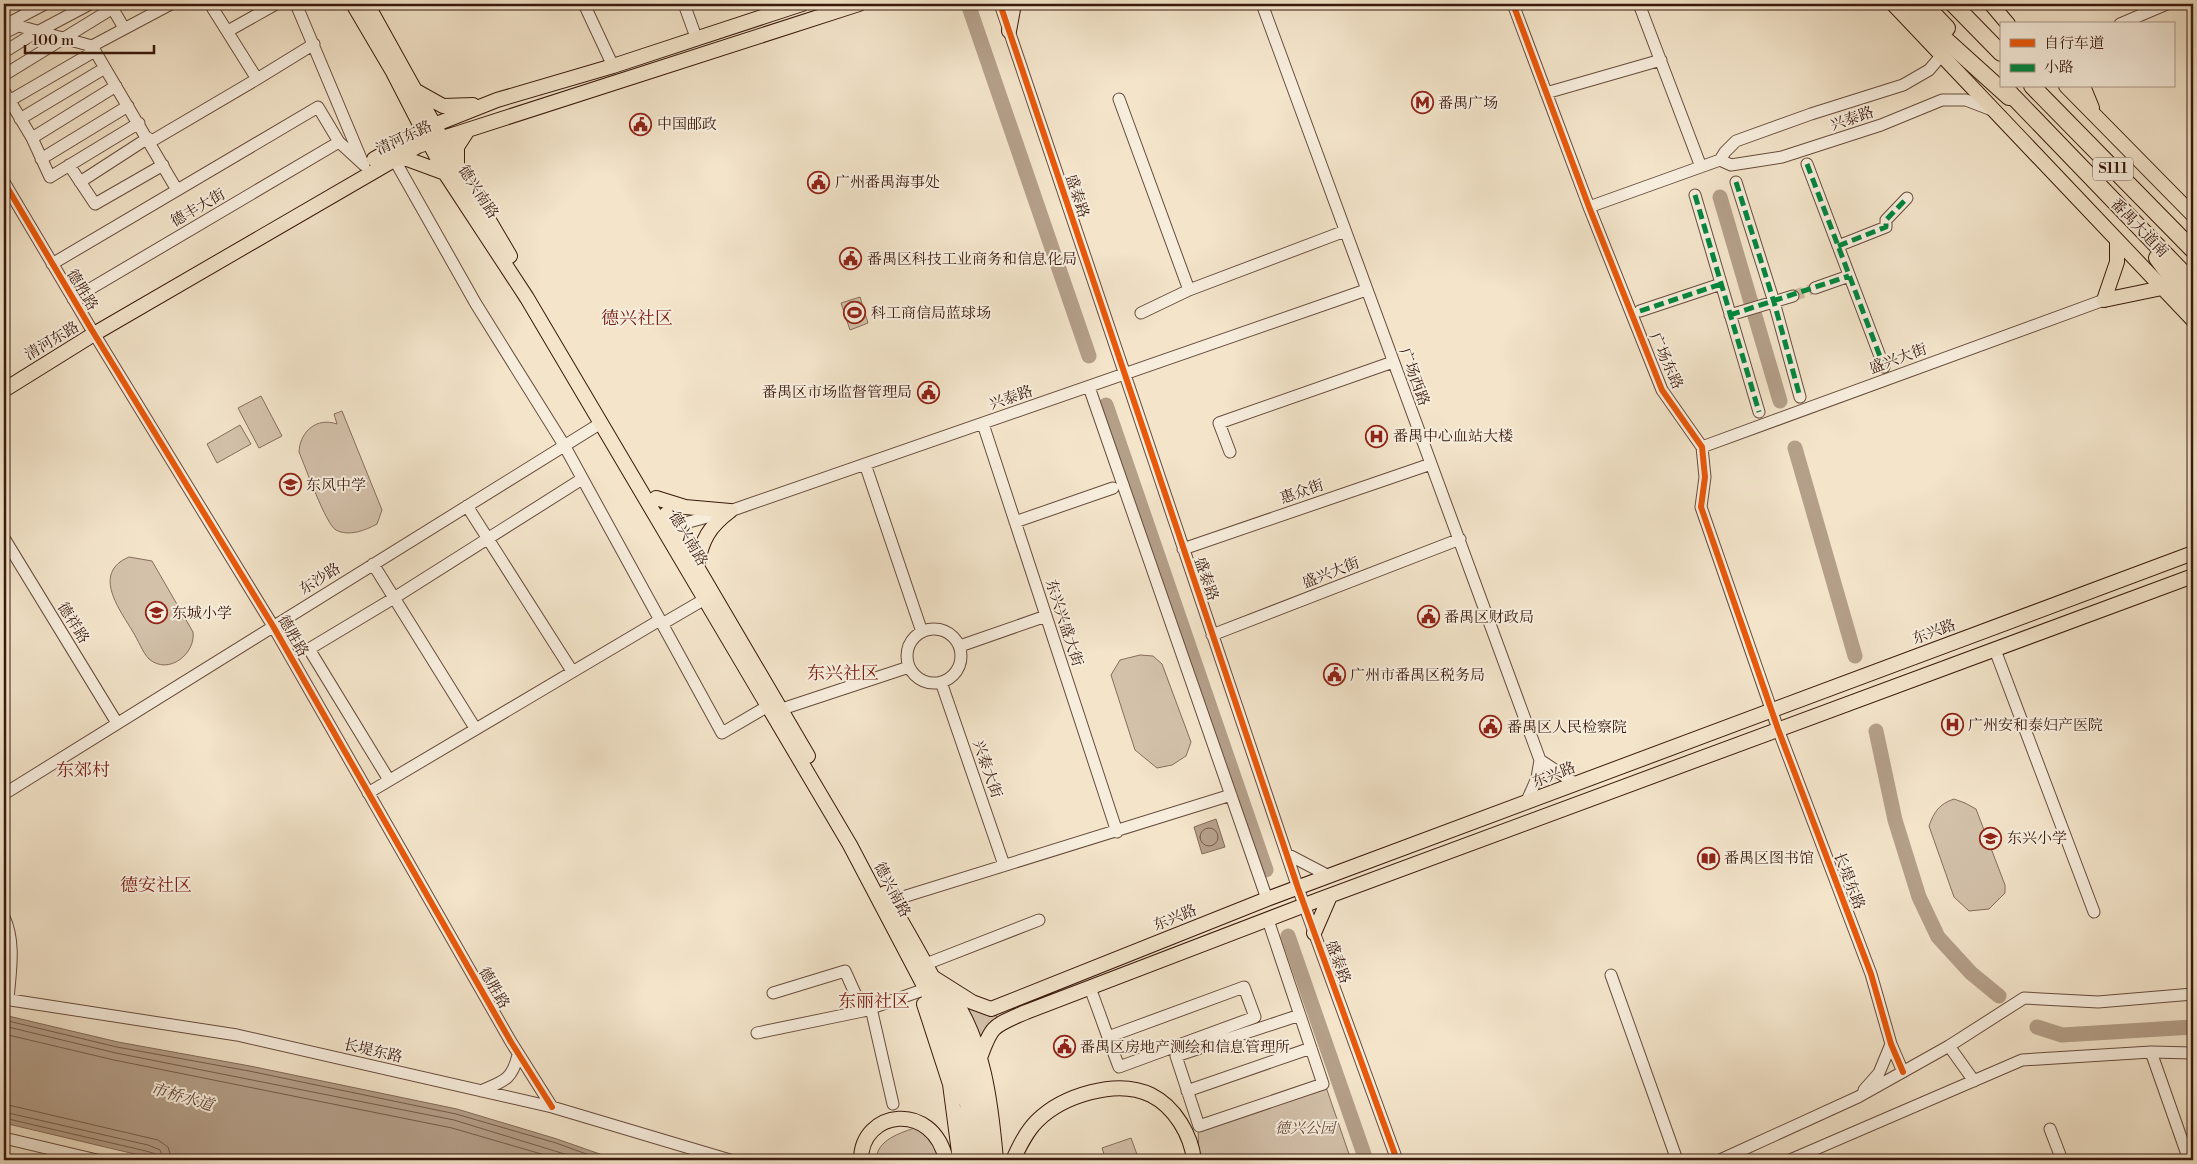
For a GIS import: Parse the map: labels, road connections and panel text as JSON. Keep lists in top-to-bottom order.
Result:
{
  "streets": {
    "highway": ["S111", "番禺大道南"],
    "main road": ["清河东路", "德兴南路", "东兴路"],
    "street": [
      "兴泰路",
      "盛泰路",
      "德丰大街",
      "德胜路",
      "盛兴大街",
      "广场东路",
      "广场西路",
      "惠众街",
      "东沙路",
      "德祥路",
      "东兴兴盛大街",
      "兴泰大街",
      "长堤东路"
    ]
  },
  "crossings": [
    ["兴泰路", "德兴南路"],
    ["兴泰路", "盛泰路"],
    ["兴泰路", "广场东路"],
    ["兴泰路", "广场西路"],
    ["兴泰路", "东兴兴盛大街"],
    ["清河东路", "德兴南路"],
    ["清河东路", "德胜路"],
    ["德兴南路", "东沙路"],
    ["德兴南路", "东兴路"],
    ["盛泰路", "盛兴大街"],
    ["盛泰路", "惠众街"],
    ["盛泰路", "东兴路"],
    ["德丰大街", "德胜路"],
    ["德胜路", "东沙路"],
    ["德胜路", "长堤东路"],
    ["盛兴大街", "广场东路"],
    ["盛兴大街", "广场西路"],
    ["广场东路", "东兴路"],
    ["广场东路", "长堤东路"],
    ["广场西路", "惠众街"],
    ["东沙路", "德祥路"]
  ],
  "districts": [
    "德兴社区",
    "东兴社区",
    "东郊村",
    "德安社区",
    "东丽社区"
  ],
  "water": ["市桥水道"],
  "parks": ["德兴公园"],
  "places": {
    "metro station": ["番禺广场"],
    "public building": [
      "中国邮政",
      "广州番禺海事处",
      "番禺区科技工业商务和信息化局",
      "番禺区市场监督管理局",
      "番禺区财政局",
      "广州市番禺区税务局",
      "番禺区人民检察院",
      "番禺区房地产测绘和信息管理所"
    ],
    "sports": ["科工商信局蓝球场"],
    "hospital": ["番禺中心血站大楼", "广州安和泰妇产医院"],
    "school or university": ["东风中学", "东城小学", "东兴小学"],
    "library": ["番禺区图书馆"]
  },
  "legend": ["自行车道", "小路"],
  "scale_bar": "100 m"
}
